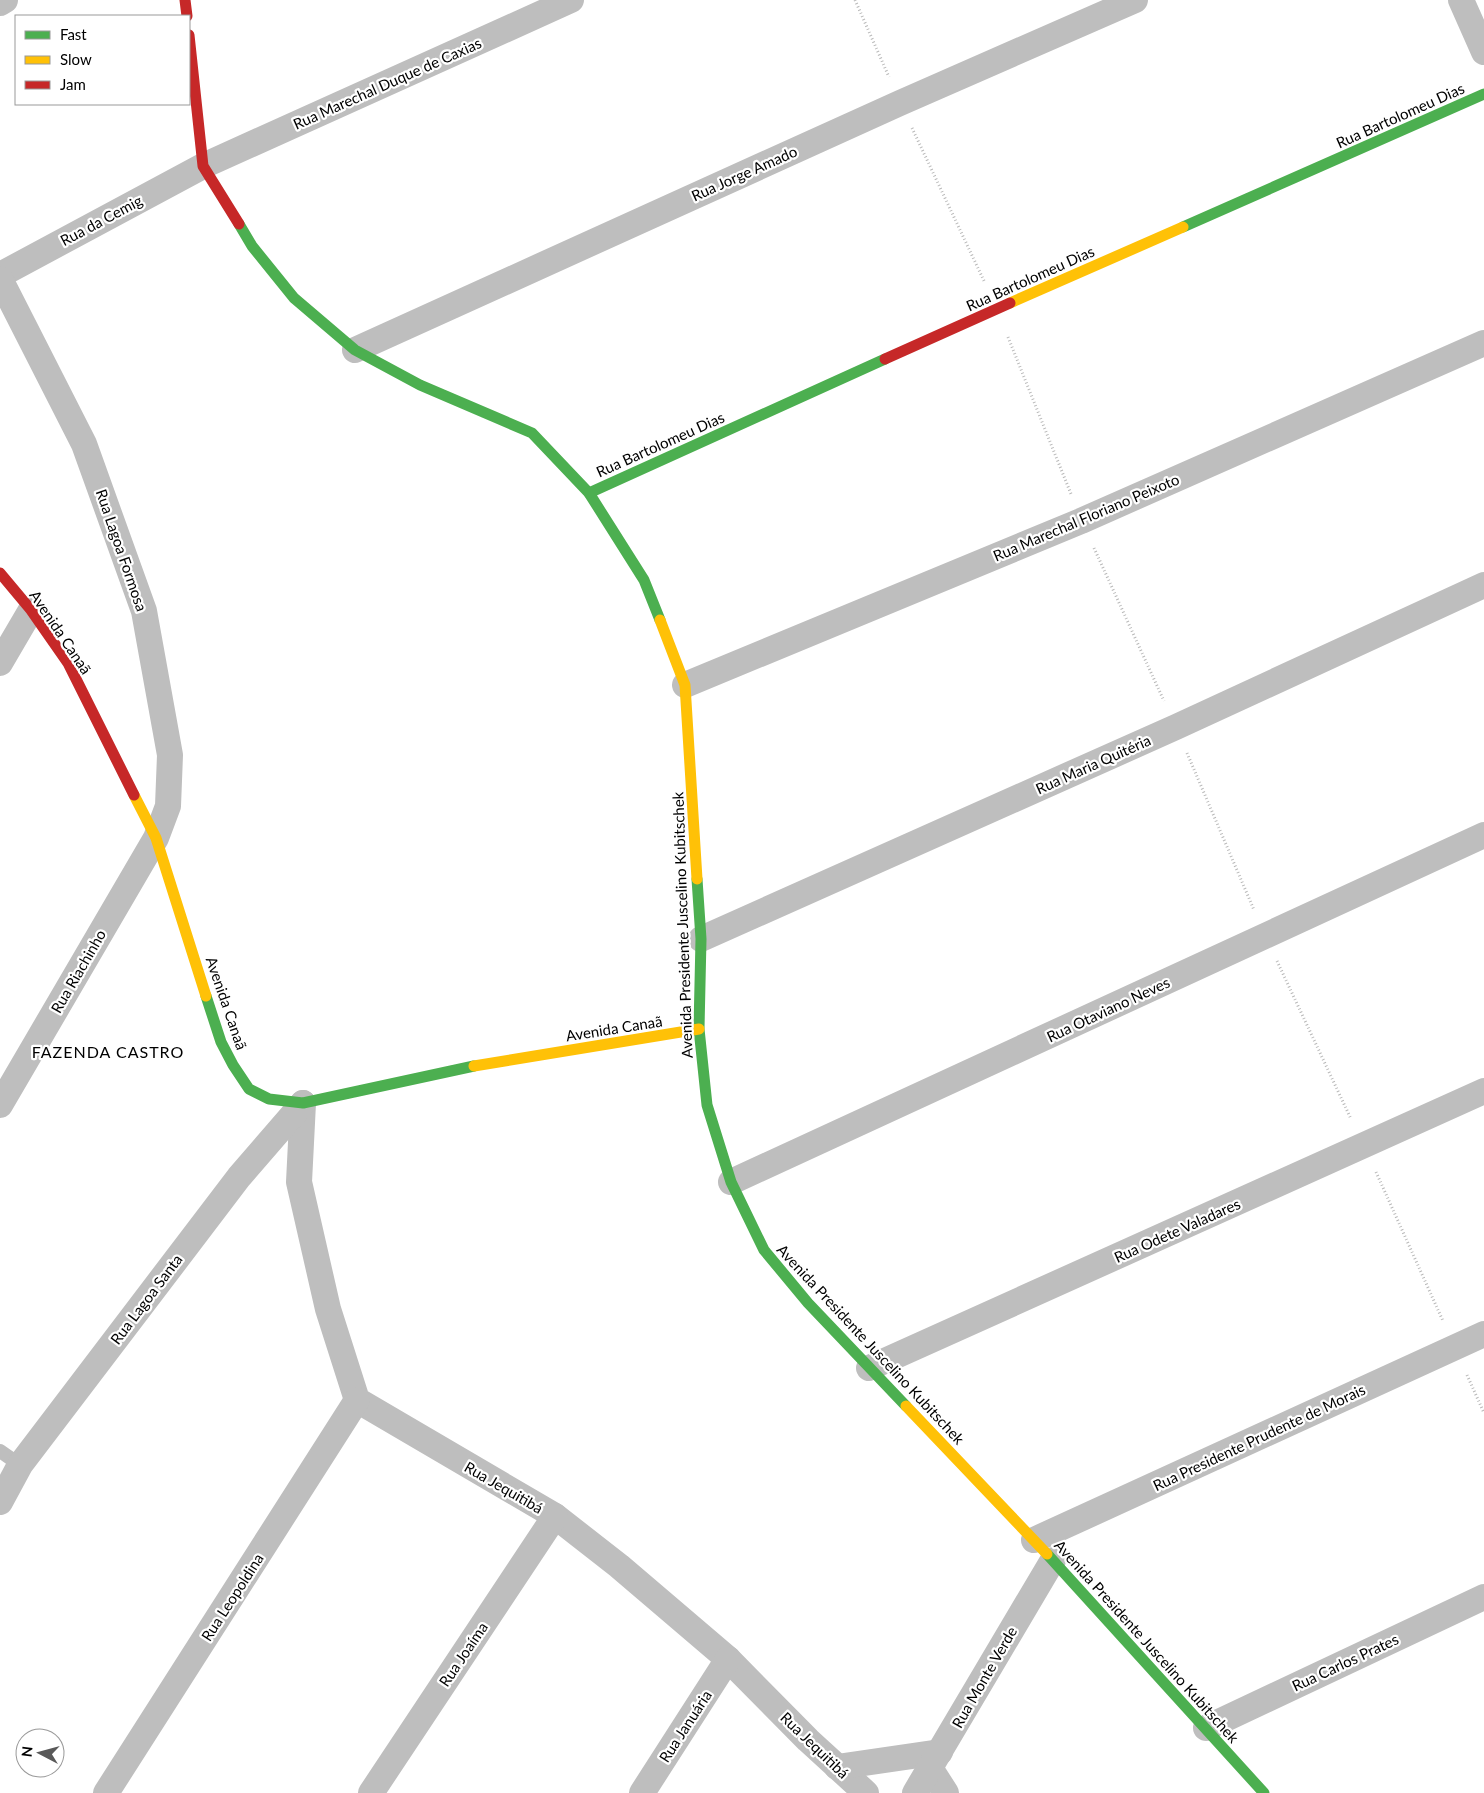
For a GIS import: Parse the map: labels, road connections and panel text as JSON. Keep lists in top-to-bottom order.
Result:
{
  "streets": {
    "street": [
      "Rua Marechal Duque de Caxias",
      "Rua Bartolomeu Dias",
      "Rua Jorge Amado",
      "Rua da Cemig",
      "Rua Marechal Floriano Peixoto",
      "Rua Lagoa Formosa",
      "Avenida Canaã",
      "Rua Maria Quitéria",
      "Avenida Presidente Juscelino Kubitschek",
      "Rua Riachinho",
      "Rua Otaviano Neves",
      "Rua Odete Valadares",
      "Rua Lagoa Santa",
      "Rua Presidente Prudente de Morais",
      "Rua Jequitibá",
      "Rua Leopoldina",
      "Rua Joaíma",
      "Rua Carlos Prates",
      "Rua Monte Verde",
      "Rua Januária"
    ]
  },
  "crossings": [
    ["Rua Marechal Duque de Caxias", "Rua da Cemig"],
    ["Rua Marechal Duque de Caxias", "Avenida Presidente Juscelino Kubitschek"],
    ["Rua Bartolomeu Dias", "Avenida Presidente Juscelino Kubitschek"],
    ["Rua Jorge Amado", "Avenida Presidente Juscelino Kubitschek"],
    ["Rua da Cemig", "Avenida Presidente Juscelino Kubitschek"],
    ["Rua Marechal Floriano Peixoto", "Avenida Presidente Juscelino Kubitschek"],
    ["Rua Lagoa Formosa", "Avenida Canaã"],
    ["Rua Lagoa Formosa", "Rua Riachinho"],
    ["Avenida Canaã", "Avenida Presidente Juscelino Kubitschek"],
    ["Avenida Canaã", "Rua Riachinho"],
    ["Avenida Canaã", "Rua Lagoa Santa"],
    ["Rua Maria Quitéria", "Avenida Presidente Juscelino Kubitschek"],
    ["Avenida Presidente Juscelino Kubitschek", "Rua Otaviano Neves"],
    ["Avenida Presidente Juscelino Kubitschek", "Rua Odete Valadares"],
    ["Avenida Presidente Juscelino Kubitschek", "Rua Presidente Prudente de Morais"],
    ["Avenida Presidente Juscelino Kubitschek", "Rua Carlos Prates"],
    ["Avenida Presidente Juscelino Kubitschek", "Rua Monte Verde"],
    ["Rua Jequitibá", "Rua Leopoldina"],
    ["Rua Jequitibá", "Rua Joaíma"],
    ["Rua Jequitibá", "Rua Januária"]
  ],
  "districts": ["FAZENDA CASTRO"],
  "legend": ["Fast", "Slow", "Jam"],
  "north": "left"
}
